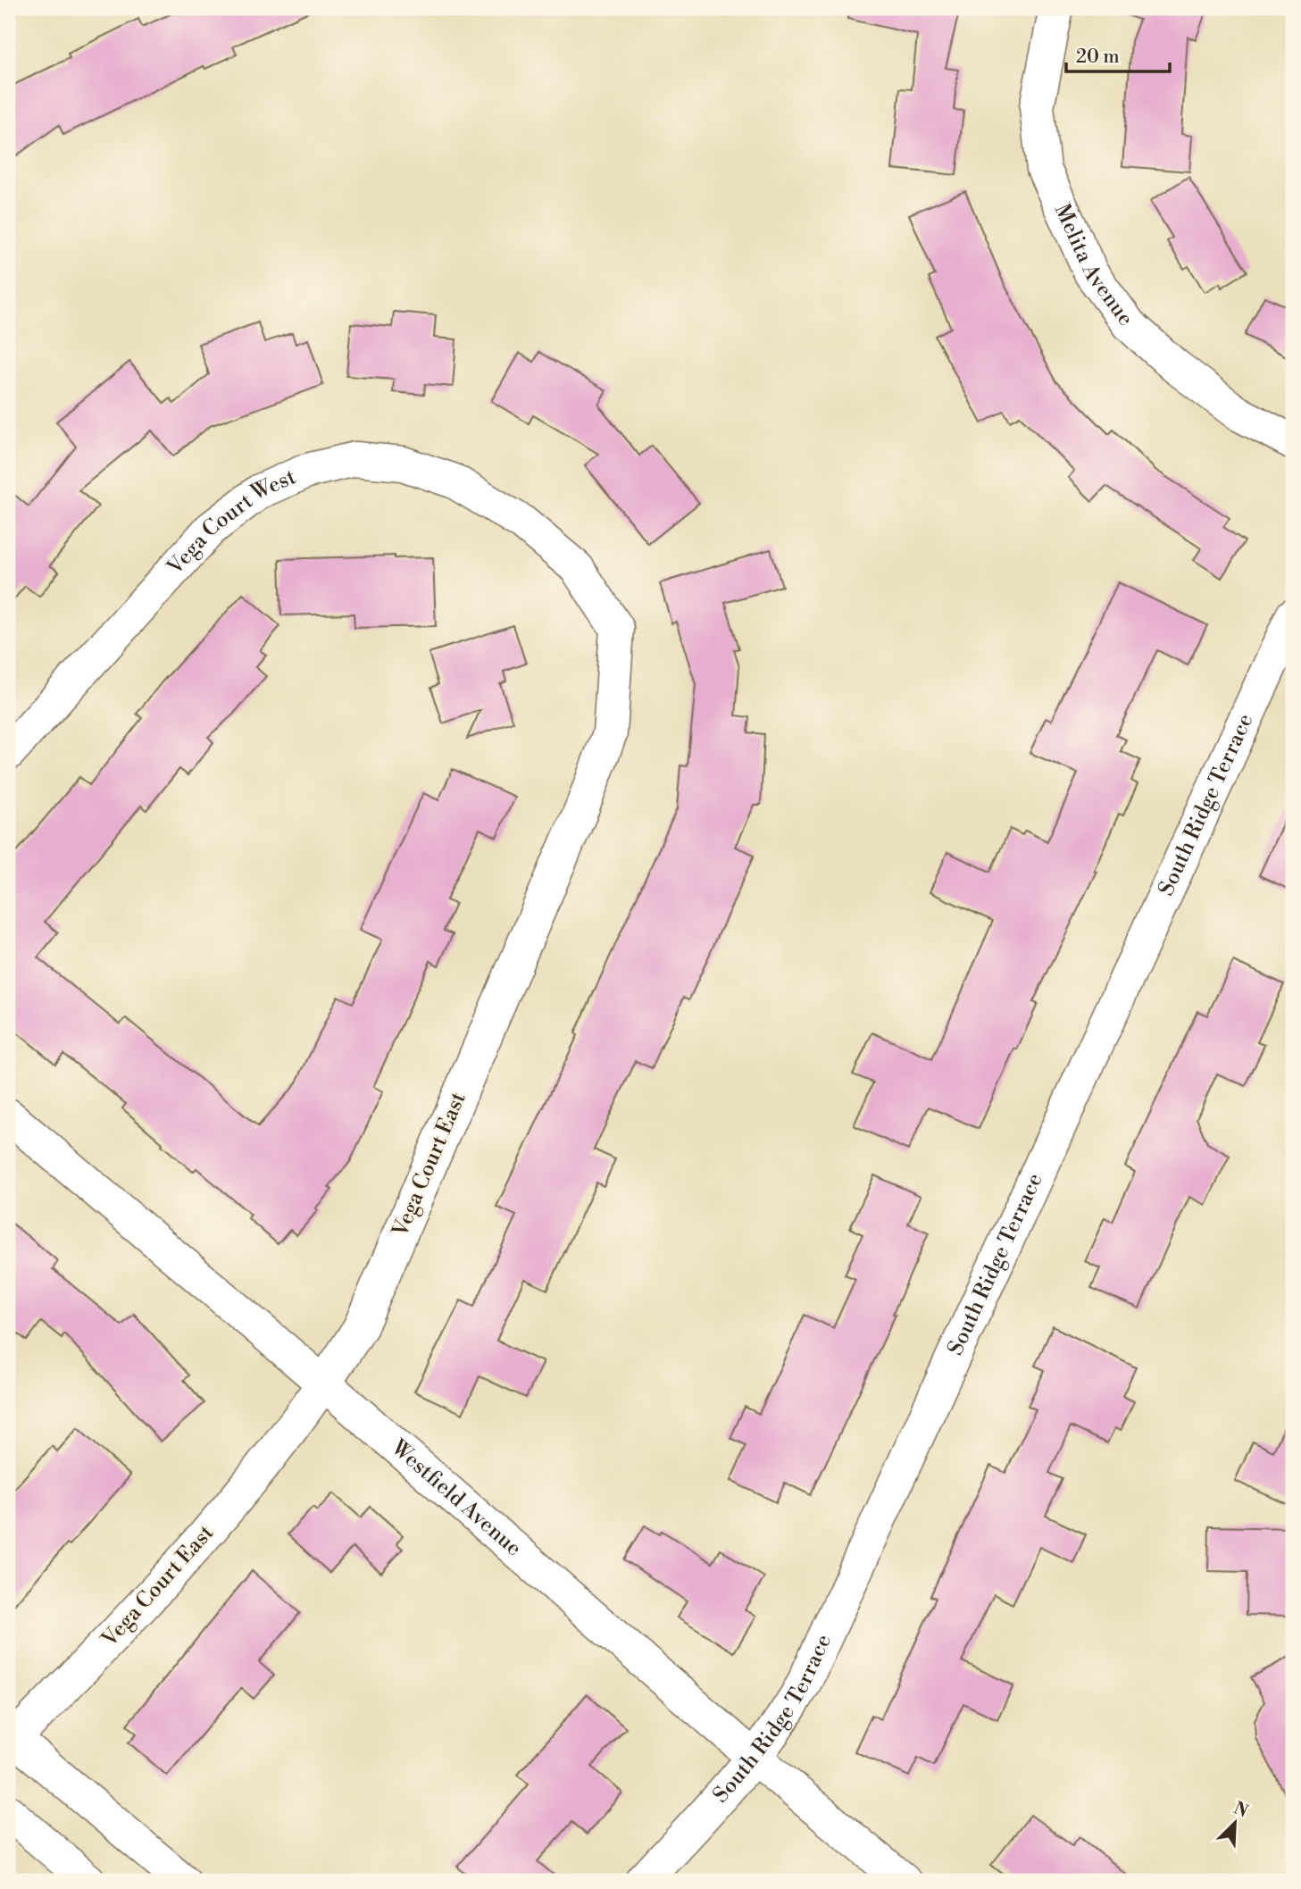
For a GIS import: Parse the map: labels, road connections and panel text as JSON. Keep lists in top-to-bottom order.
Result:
{
  "streets": {
    "main road": [
      "Melita Avenue",
      "Vega Court West",
      "South Ridge Terrace",
      "Vega Court East",
      "Westfield Avenue"
    ]
  },
  "crossings": [
    ["Vega Court West", "Vega Court East"],
    ["South Ridge Terrace", "Westfield Avenue"],
    ["Vega Court East", "Westfield Avenue"]
  ],
  "scale_bar": "20 m",
  "north": "top right"
}
